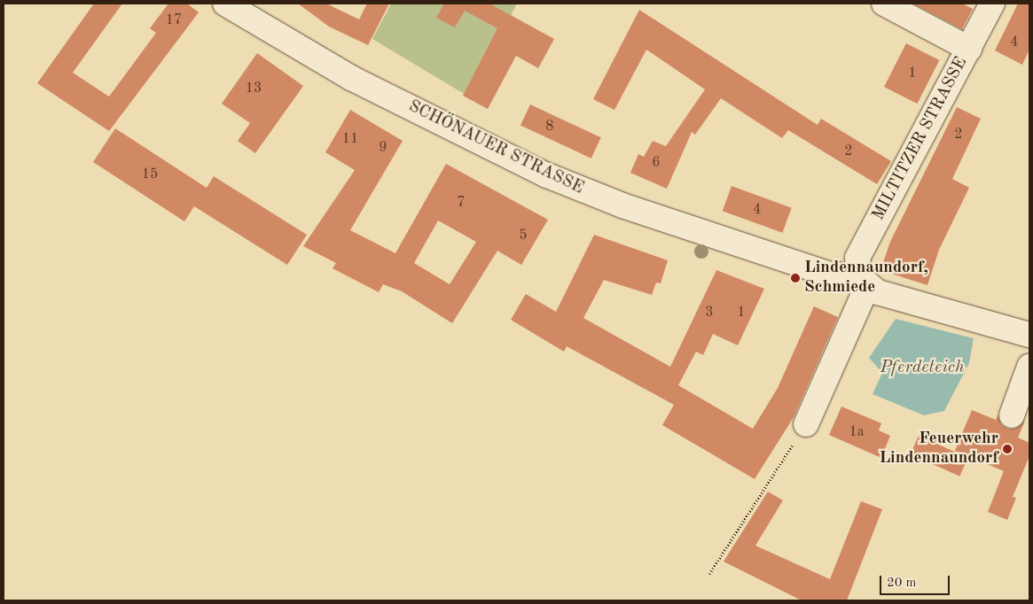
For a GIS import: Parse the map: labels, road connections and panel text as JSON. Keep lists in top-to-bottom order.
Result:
{
  "streets": {
    "street": ["MILTITZER STRASSE", "SCHÖNAUER STRASSE"]
  },
  "crossings": [
    ["MILTITZER STRASSE", "SCHÖNAUER STRASSE"]
  ],
  "water": ["Pferdeteich"],
  "places": ["Lindennaundorf, Schmiede", "Feuerwehr Lindennaundorf"],
  "house_numbers": [
    "17",
    "4",
    "1",
    "13",
    "8",
    "2",
    "11",
    "9",
    "2",
    "6",
    "15",
    "7",
    "4",
    "5",
    "3",
    "1",
    "1a"
  ],
  "scale_bar": "20 m"
}
